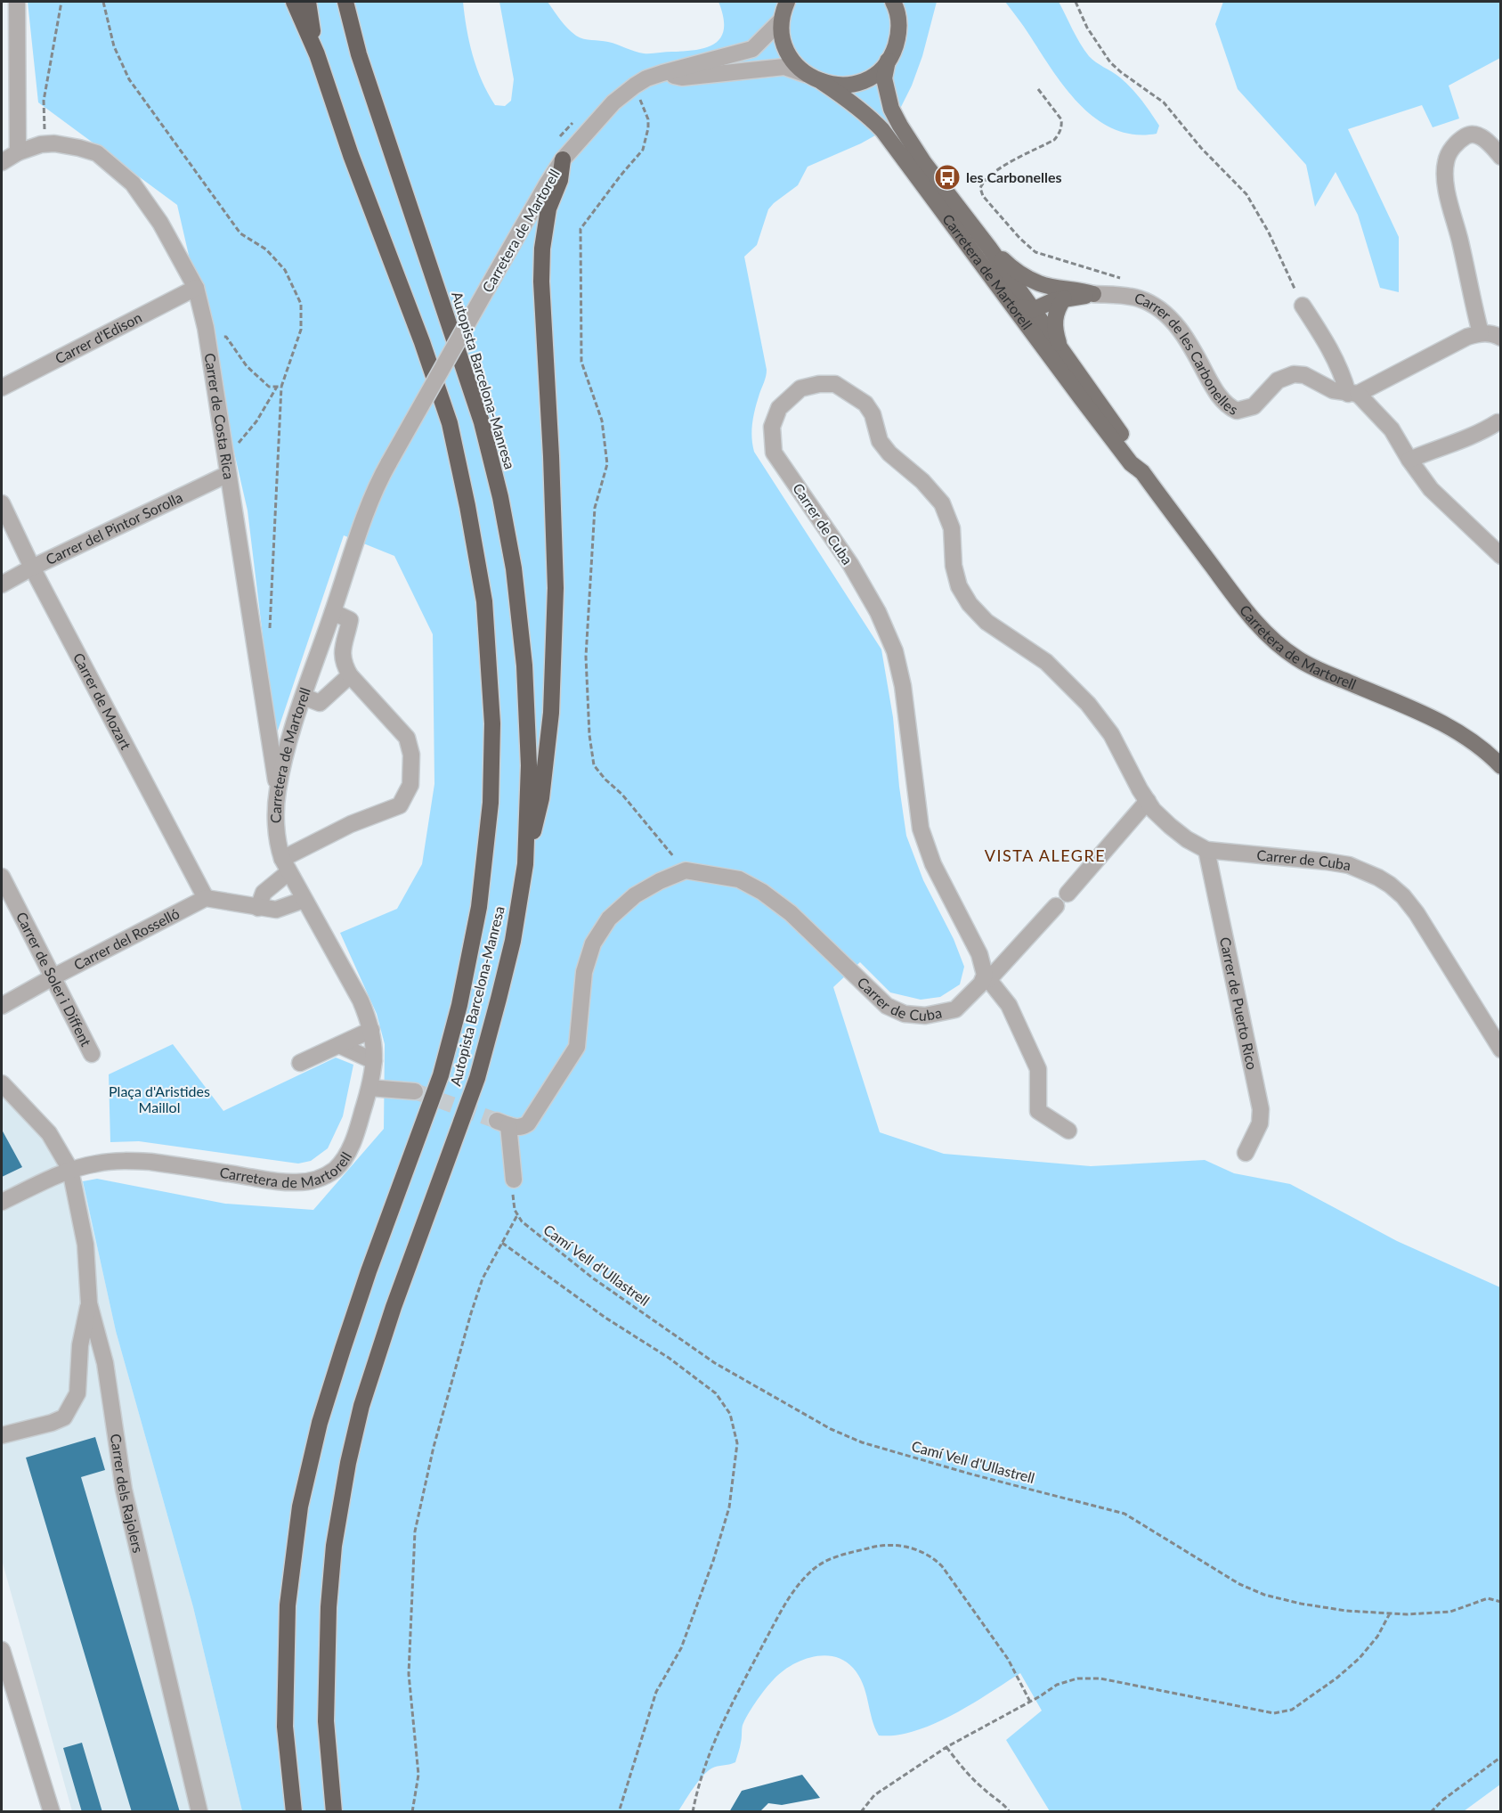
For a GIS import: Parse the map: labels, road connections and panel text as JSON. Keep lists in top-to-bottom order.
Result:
{
  "streets": {
    "highway": ["Autopista Barcelona-Manresa"],
    "main road": ["Carretera de Martorell"],
    "street": [
      "Carrer d'Edison",
      "Carrer de les Carbonelles",
      "Carrer de Costa Rica",
      "Carrer de Cuba",
      "Carrer del Pintor Sorolla",
      "Carrer de Mozart",
      "Carrer del Rosselló",
      "Carrer de Soler i Diffent",
      "Carrer de Puerto Rico",
      "Carrer dels Rajolers"
    ],
    "path": ["Camí Vell d'Ullastrell"]
  },
  "crossings": [
    ["Carretera de Martorell", "Carrer de Costa Rica"],
    ["Carretera de Martorell", "Carrer dels Rajolers"],
    ["Carrer d'Edison", "Carrer de Costa Rica"],
    ["Carrer de Costa Rica", "Carrer del Pintor Sorolla"],
    ["Carrer de Cuba", "Carrer de Puerto Rico"],
    ["Carrer del Pintor Sorolla", "Carrer de Mozart"],
    ["Carrer de Mozart", "Carrer del Rosselló"],
    ["Carrer del Rosselló", "Carrer de Soler i Diffent"]
  ],
  "districts": ["VISTA ALEGRE"],
  "parks": ["Plaça d'Aristides Maillol"],
  "places": {
    "bus stop": ["les Carbonelles"]
  }
}
